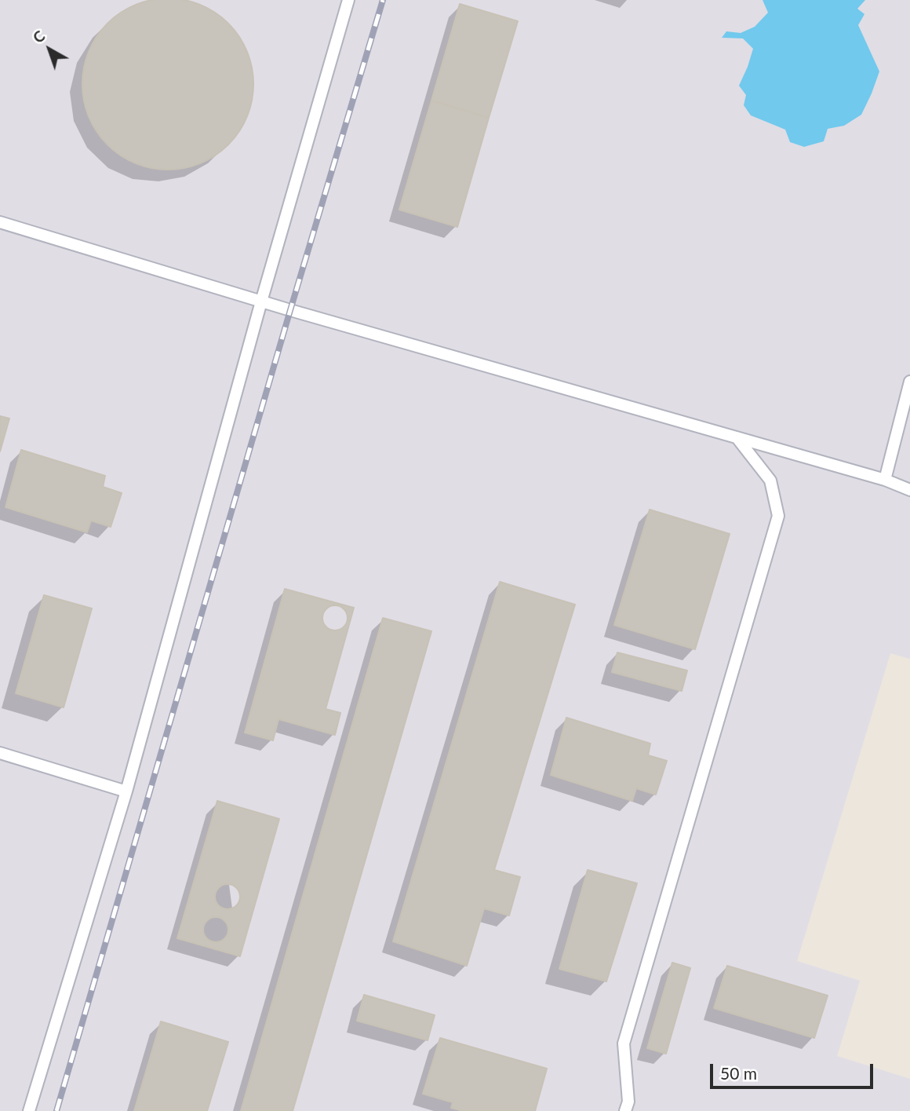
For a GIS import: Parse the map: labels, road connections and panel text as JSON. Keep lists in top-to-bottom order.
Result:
{
  "scale_bar": "50 m",
  "north": "top left"
}
